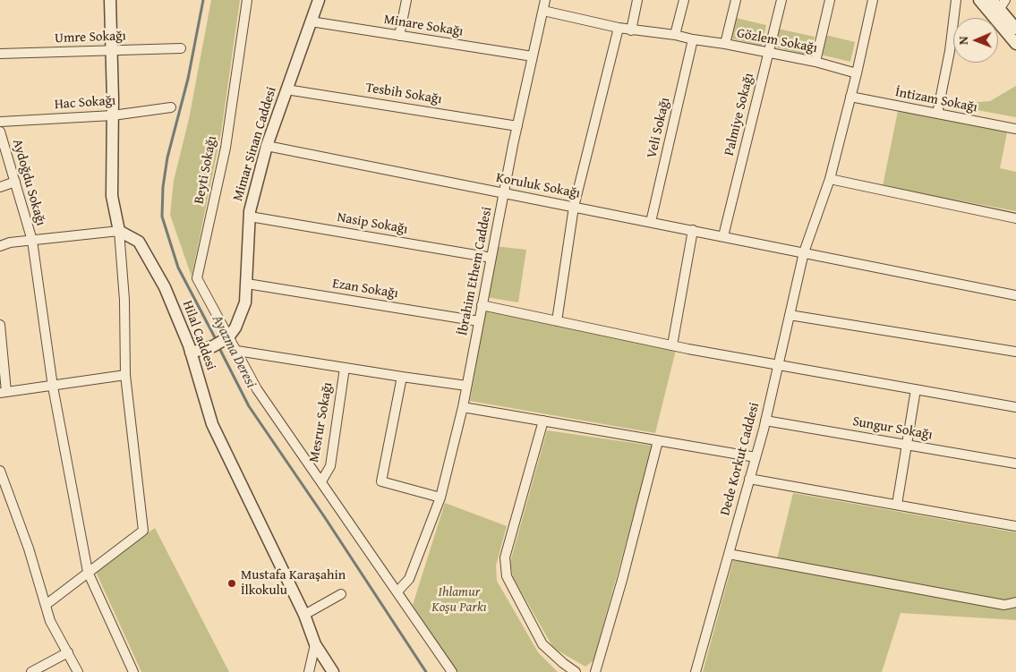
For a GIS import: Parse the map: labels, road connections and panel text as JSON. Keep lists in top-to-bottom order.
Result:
{
  "streets": {
    "street": [
      "Minare Sokağı",
      "Umre Sokağı",
      "Gözlem Sokağı",
      "Tesbih Sokağı",
      "İntizam Sokağı",
      "Hac Sokağı",
      "Palmiye Sokağı",
      "Veli Sokağı",
      "Mimar Sinan Caddesi",
      "Beyti Sokağı",
      "Aydoğdu Sokağı",
      "Koruluk Sokağı",
      "Nasip Sokağı",
      "İbrahim Ethem Caddesi",
      "Ezan Sokağı",
      "Hilal Caddesi",
      "Mesrur Sokağı",
      "Sungur Sokağı",
      "Dede Korkut Caddesi"
    ]
  },
  "crossings": [
    ["Minare Sokağı", "Mimar Sinan Caddesi"],
    ["Minare Sokağı", "İbrahim Ethem Caddesi"],
    ["Gözlem Sokağı", "Palmiye Sokağı"],
    ["Gözlem Sokağı", "Veli Sokağı"],
    ["Gözlem Sokağı", "İbrahim Ethem Caddesi"],
    ["Gözlem Sokağı", "Dede Korkut Caddesi"],
    ["Tesbih Sokağı", "Mimar Sinan Caddesi"],
    ["Tesbih Sokağı", "İbrahim Ethem Caddesi"],
    ["İntizam Sokağı", "Dede Korkut Caddesi"],
    ["Palmiye Sokağı", "Koruluk Sokağı"],
    ["Veli Sokağı", "Koruluk Sokağı"],
    ["Mimar Sinan Caddesi", "Beyti Sokağı"],
    ["Mimar Sinan Caddesi", "Koruluk Sokağı"],
    ["Mimar Sinan Caddesi", "Nasip Sokağı"],
    ["Mimar Sinan Caddesi", "Ezan Sokağı"],
    ["Beyti Sokağı", "İbrahim Ethem Caddesi"],
    ["Beyti Sokağı", "Mesrur Sokağı"],
    ["Koruluk Sokağı", "İbrahim Ethem Caddesi"],
    ["Koruluk Sokağı", "Dede Korkut Caddesi"],
    ["Nasip Sokağı", "İbrahim Ethem Caddesi"],
    ["İbrahim Ethem Caddesi", "Ezan Sokağı"],
    ["Sungur Sokağı", "Dede Korkut Caddesi"]
  ],
  "water": ["Ayazma Deresi"],
  "parks": ["Ihlamur Koşu Parkı"],
  "places": ["Mustafa Karaşahin İlkokulu"],
  "north": "left"
}
